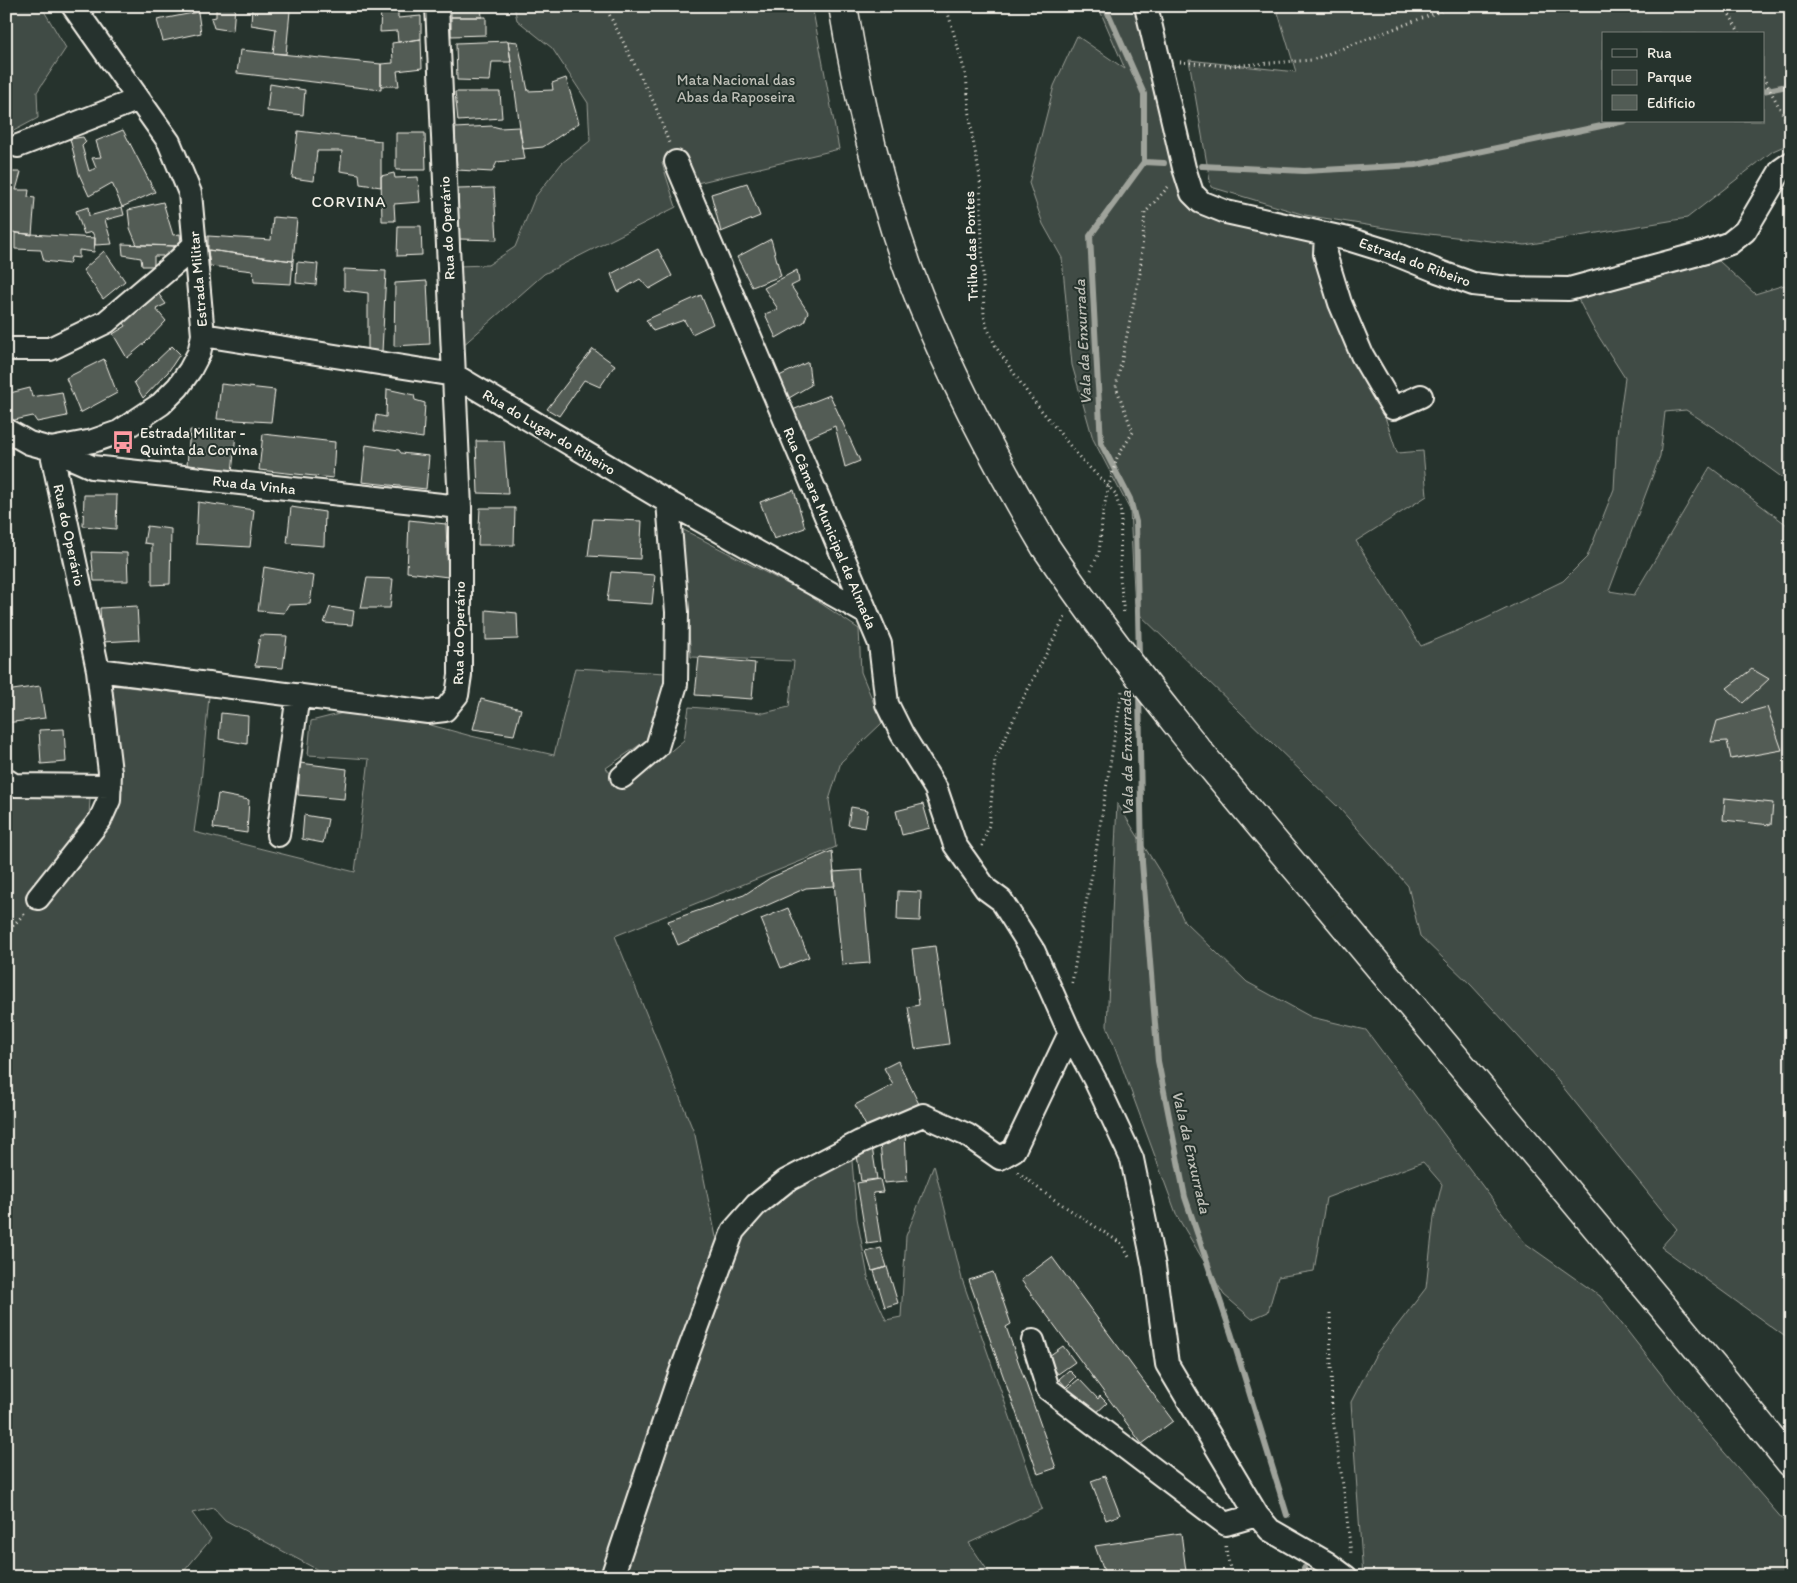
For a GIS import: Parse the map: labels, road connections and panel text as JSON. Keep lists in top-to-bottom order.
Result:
{
  "streets": {
    "street": [
      "Rua do Operário",
      "Estrada do Ribeiro",
      "Estrada Militar",
      "Rua do Lugar do Ribeiro",
      "Rua da Vinha",
      "Rua Câmara Municipal de Almada"
    ],
    "path": ["Trilho das Pontes"]
  },
  "crossings": [
    ["Rua do Operário", "Estrada Militar"],
    ["Rua do Operário", "Rua do Lugar do Ribeiro"],
    ["Rua do Operário", "Rua da Vinha"],
    ["Estrada Militar", "Rua do Lugar do Ribeiro"],
    ["Estrada Militar", "Rua da Vinha"],
    ["Rua do Lugar do Ribeiro", "Rua Câmara Municipal de Almada"]
  ],
  "districts": ["CORVINA"],
  "water": ["Vala da Enxurrada"],
  "parks": ["Mata Nacional das Abas da Raposeira"],
  "places": {
    "bus stop": ["Estrada Militar - Quinta da Corvina"]
  },
  "legend": ["Rua", "Parque", "Edifício"]
}
